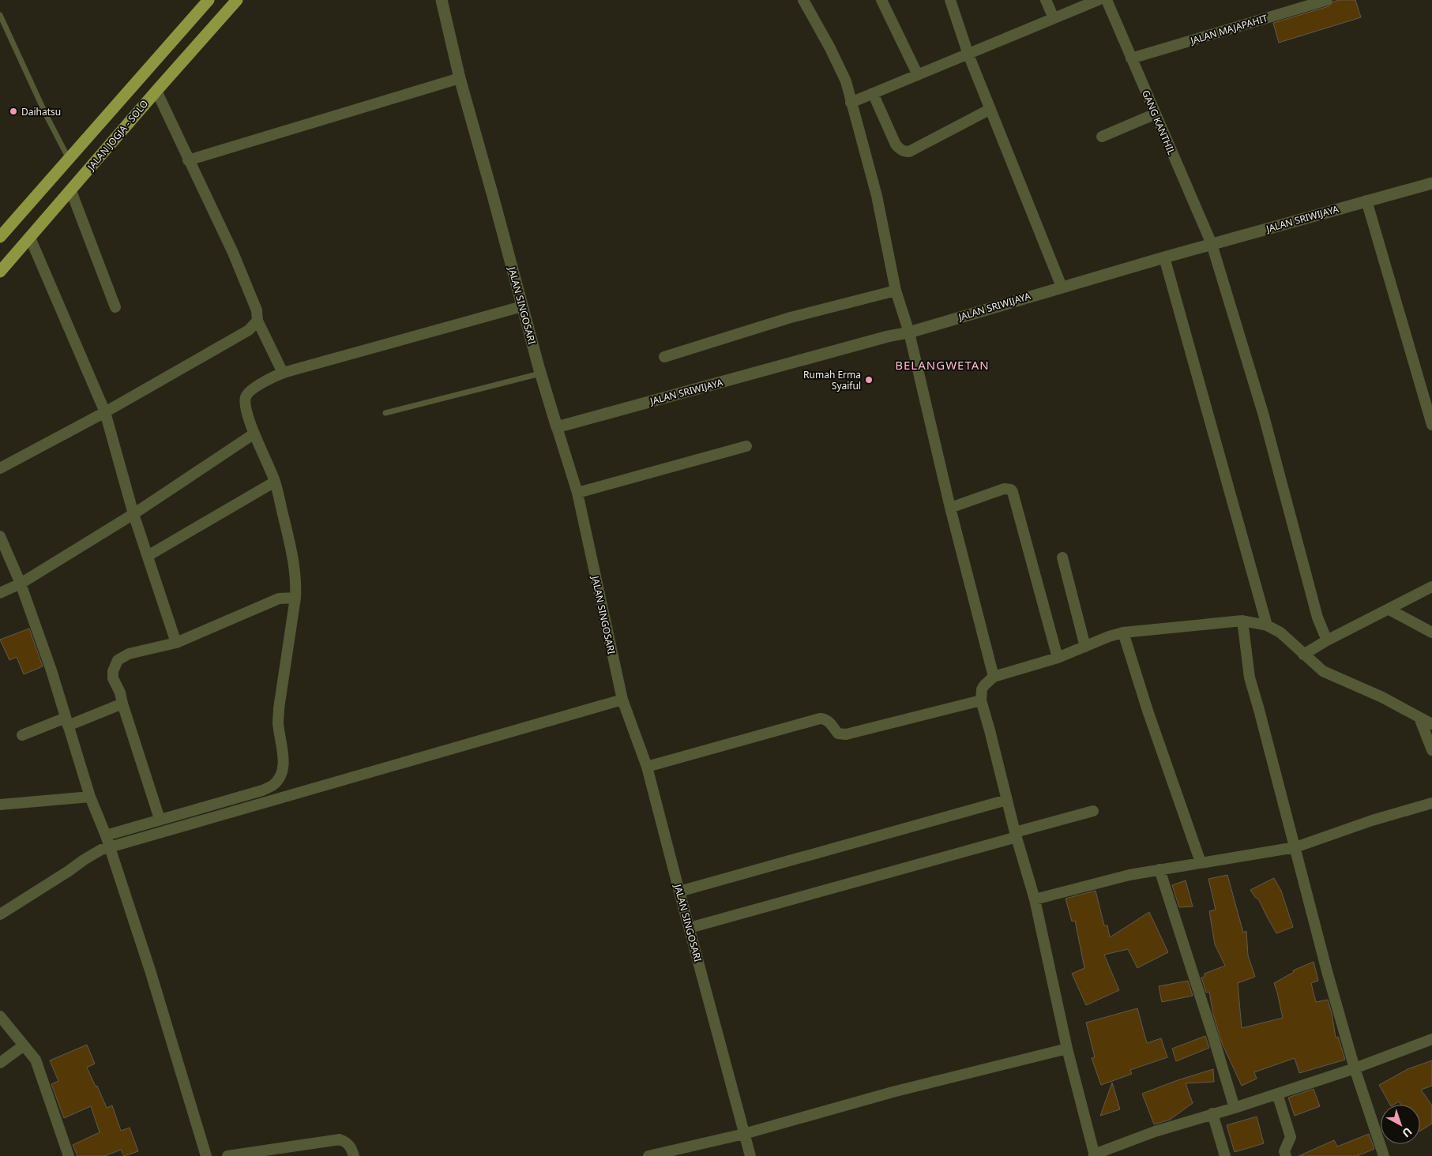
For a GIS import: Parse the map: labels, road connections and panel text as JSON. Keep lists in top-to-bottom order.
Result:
{
  "streets": {
    "highway": ["JALAN JOGJA - SOLO"],
    "street": [
      "JALAN MAJAPAHIT",
      "GANG KANTHIL",
      "JALAN SRIWIJAYA",
      "JALAN SINGOSARI"
    ]
  },
  "crossings": [
    ["JALAN MAJAPAHIT", "GANG KANTHIL"],
    ["GANG KANTHIL", "JALAN SRIWIJAYA"],
    ["JALAN SRIWIJAYA", "JALAN SINGOSARI"]
  ],
  "districts": ["BELANGWETAN"],
  "places": ["Daihatsu", "Rumah Erma Syaiful"],
  "north": "bottom right"
}
